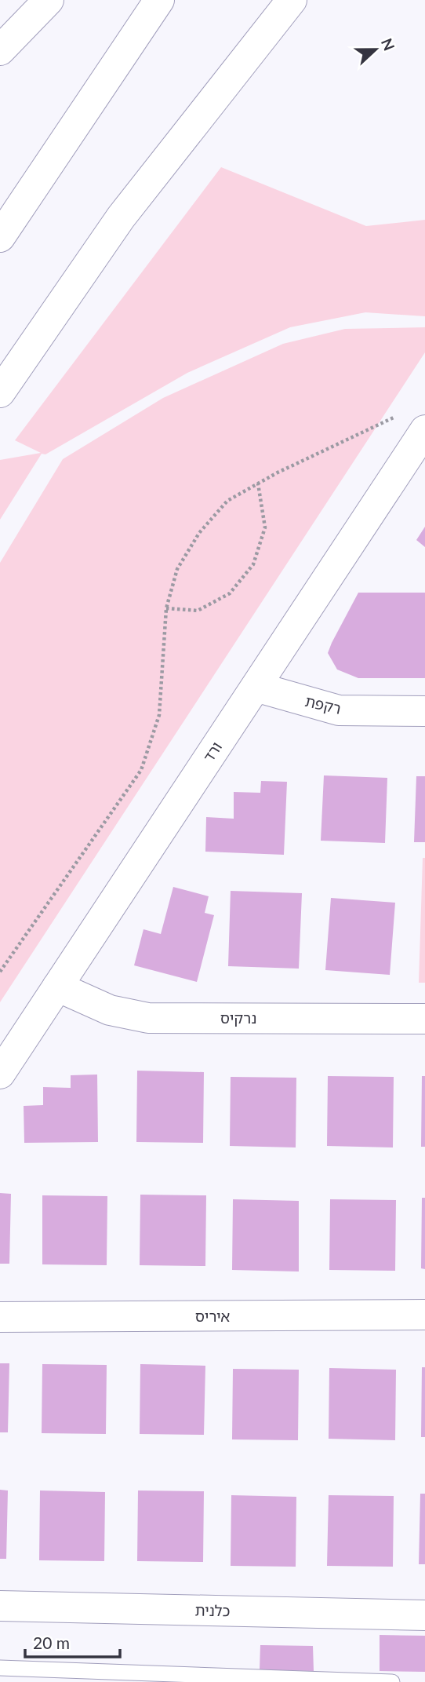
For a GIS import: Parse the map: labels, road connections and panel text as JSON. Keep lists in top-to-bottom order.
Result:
{
  "streets": {
    "main road": [
      "רקפת",
      "ורד",
      "נרקיס",
      "איריס",
      "כלנית"
    ]
  },
  "crossings": [
    ["רקפת", "ורד"],
    ["ורד", "נרקיס"]
  ],
  "scale_bar": "20 m",
  "north": "right"
}
